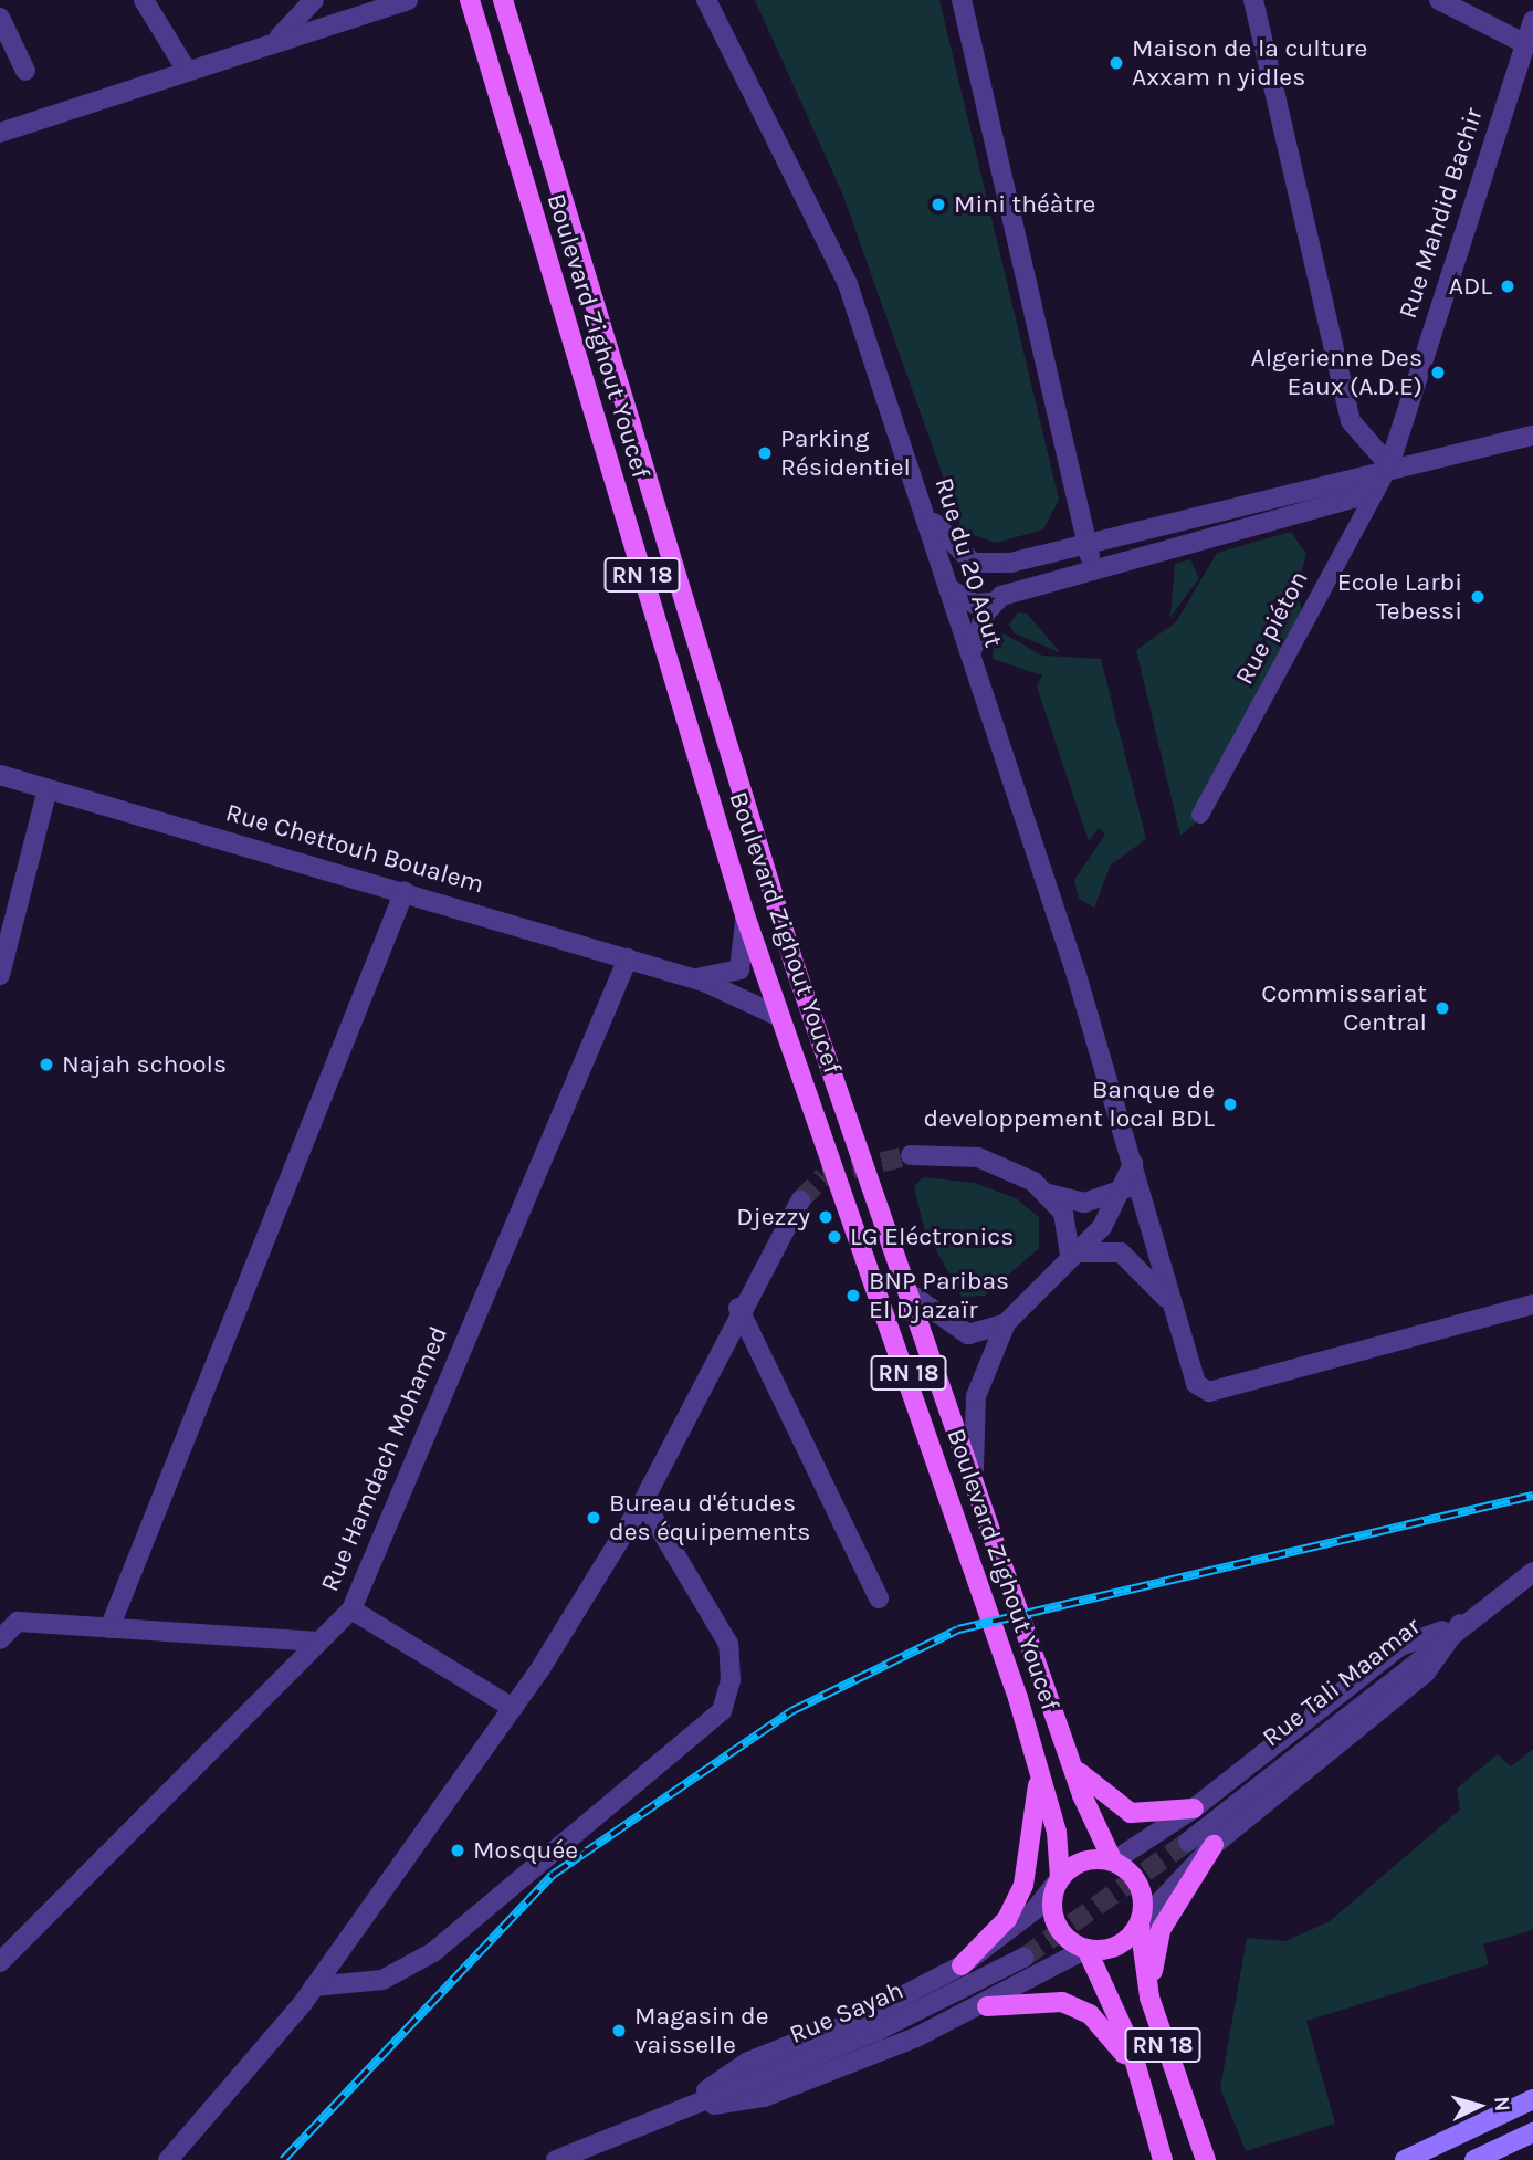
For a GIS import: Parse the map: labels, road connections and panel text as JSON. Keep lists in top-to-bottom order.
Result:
{
  "streets": {
    "main road": ["Boulevard Zighout Youcef", "RN 18"],
    "street": [
      "Rue Mahdid Bachir",
      "Rue du 20 Aout",
      "Rue piéton",
      "Rue Chettouh Boualem",
      "Rue Hamdach Mohamed",
      "Rue Tali Maamar",
      "Rue Sayah"
    ]
  },
  "crossings": [
    ["Rue Mahdid Bachir", "Rue piéton"],
    ["Boulevard Zighout Youcef", "RN 18"],
    ["Boulevard Zighout Youcef", "Rue Chettouh Boualem"],
    ["Rue Chettouh Boualem", "Rue Hamdach Mohamed"]
  ],
  "places": [
    "Maison de la culture Axxam n yidles",
    "Mini théàtre",
    "ADL",
    "Algerienne Des Eaux (A.D.E)",
    "Parking Résidentiel",
    "Ecole Larbi Tebessi",
    "Commissariat Central",
    "Najah schools",
    "Banque de developpement local BDL",
    "Djezzy",
    "LG Eléctronics",
    "BNP Paribas El Djazaïr",
    "Bureau d'études des équipements",
    "Mosquée",
    "Magasin de vaisselle"
  ],
  "north": "right"
}
